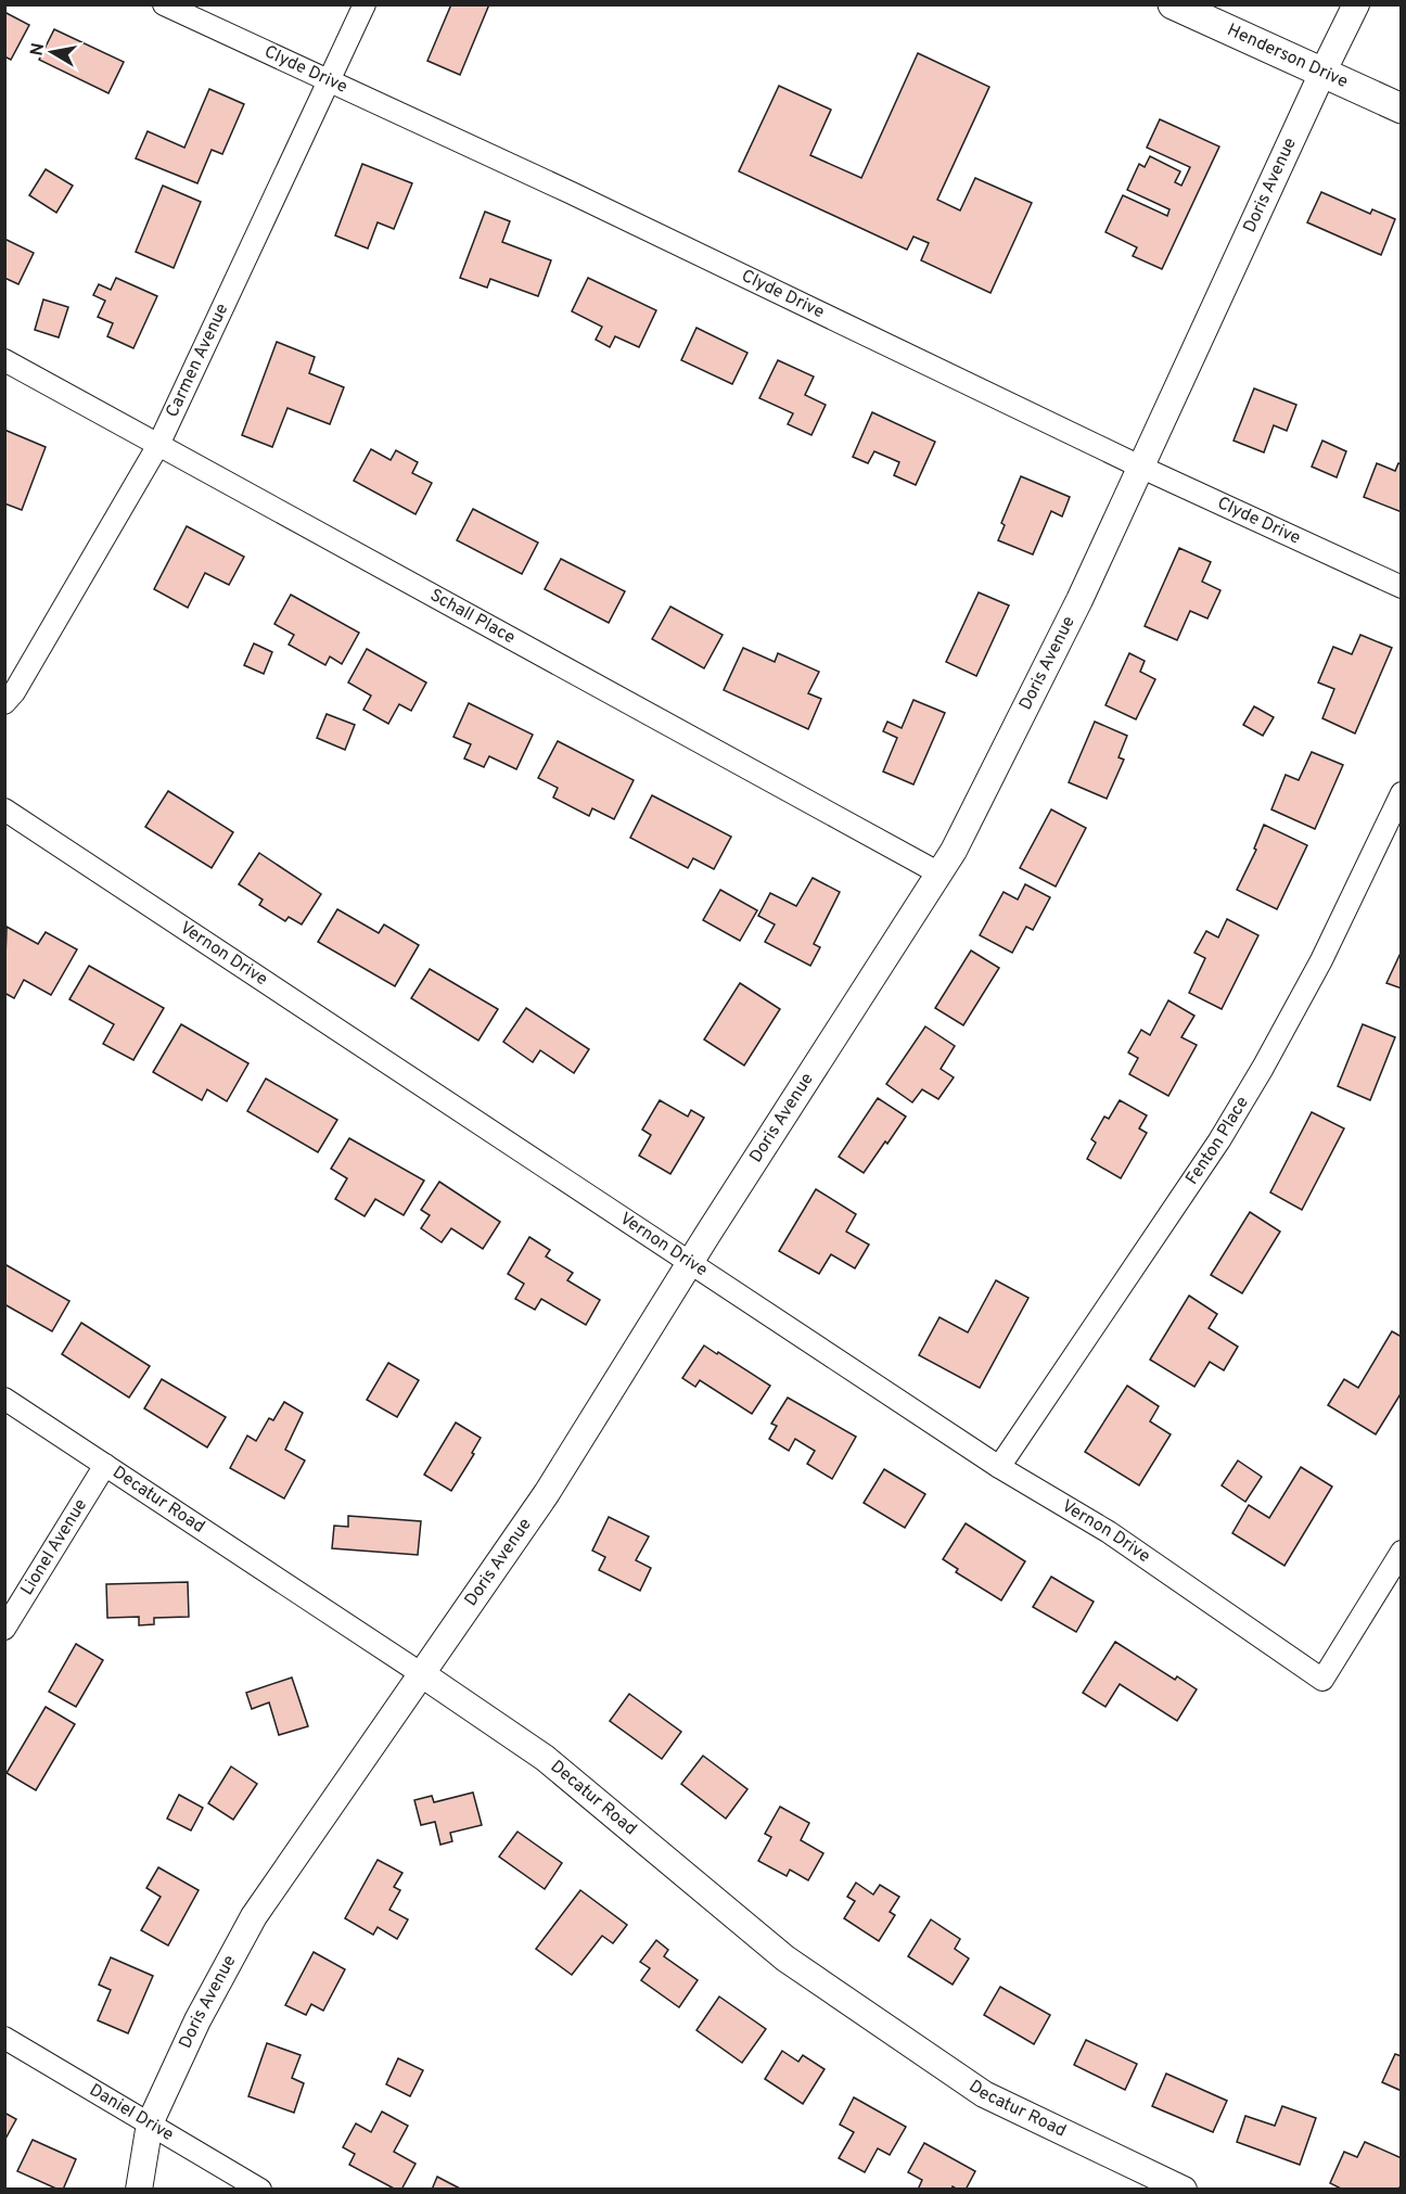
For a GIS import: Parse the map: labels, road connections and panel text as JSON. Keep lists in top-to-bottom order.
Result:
{
  "streets": {
    "main road": ["Henderson Drive"],
    "street": [
      "Clyde Drive",
      "Doris Avenue",
      "Carmen Avenue",
      "Schall Place",
      "Vernon Drive",
      "Fenton Place",
      "Decatur Road",
      "Lionel Avenue",
      "Daniel Drive"
    ]
  },
  "crossings": [
    ["Henderson Drive", "Doris Avenue"],
    ["Clyde Drive", "Doris Avenue"],
    ["Clyde Drive", "Carmen Avenue"],
    ["Doris Avenue", "Schall Place"],
    ["Doris Avenue", "Vernon Drive"],
    ["Doris Avenue", "Decatur Road"],
    ["Doris Avenue", "Daniel Drive"],
    ["Carmen Avenue", "Schall Place"],
    ["Vernon Drive", "Fenton Place"],
    ["Decatur Road", "Lionel Avenue"]
  ],
  "north": "left"
}
